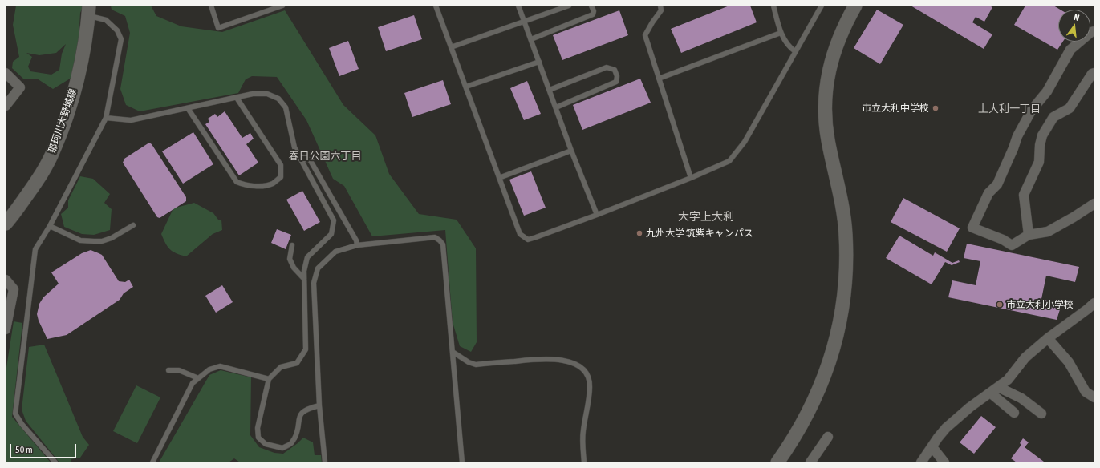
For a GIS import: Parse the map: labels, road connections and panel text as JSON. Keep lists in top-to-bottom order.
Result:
{
  "streets": {
    "street": ["那珂川大野城線"]
  },
  "districts": ["上大利一丁目", "春日公園六丁目", "大字上大利"],
  "places": ["市立大利中学校", "九州大学 筑紫キャンパス", "市立大利小学校"],
  "scale_bar": "50 m",
  "north": "top"
}
